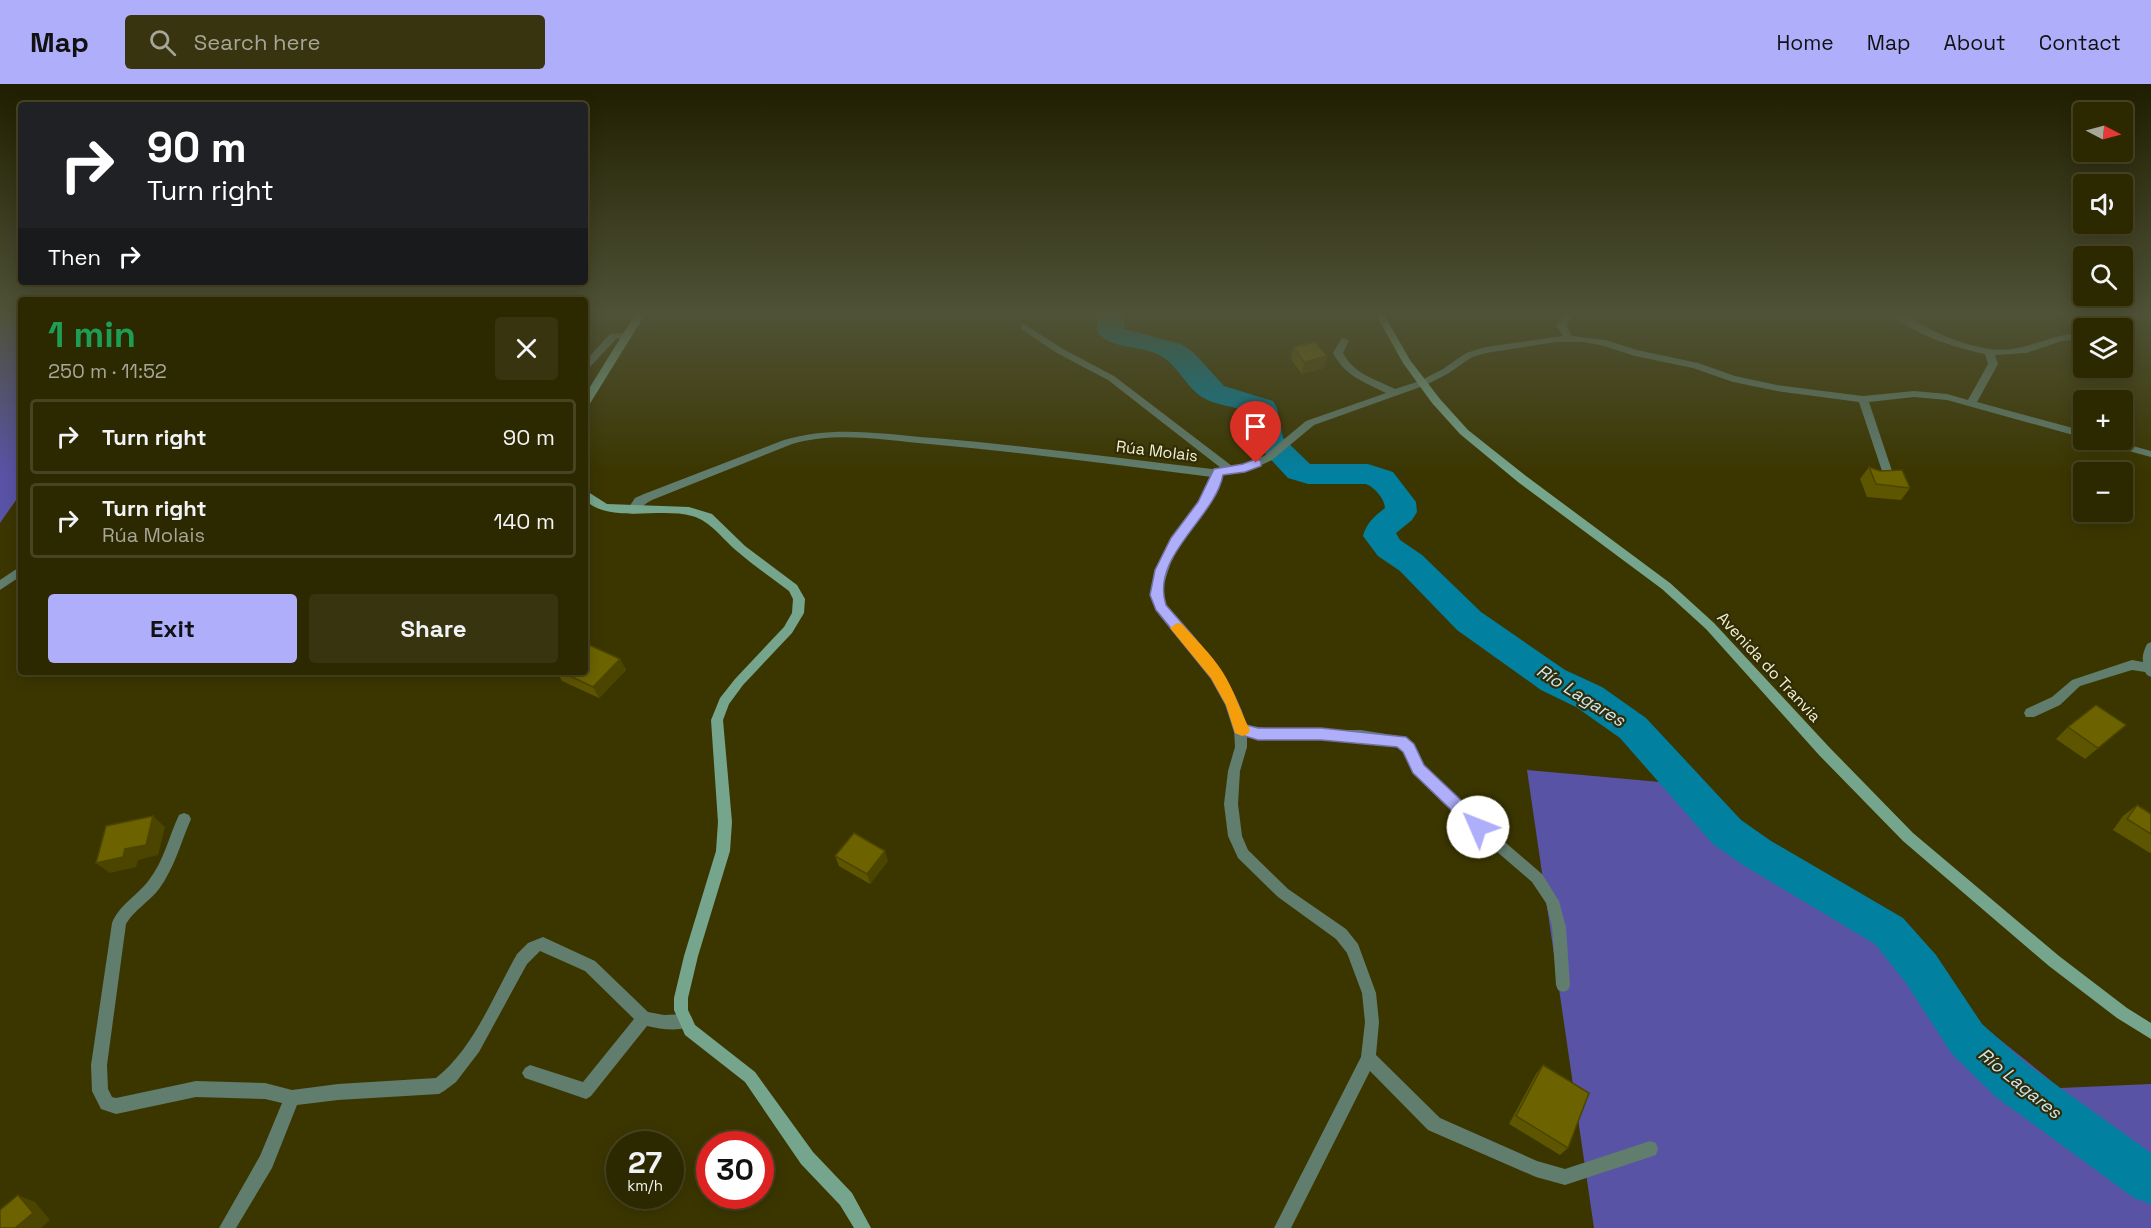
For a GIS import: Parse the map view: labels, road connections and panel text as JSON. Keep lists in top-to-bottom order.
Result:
{
  "streets": {
    "main road": ["Avenida do Tranvia"],
    "street": ["Rúa Molais"]
  },
  "crossings": [
    ["Rúa Molais", "Avenida do Tranvia"]
  ],
  "water": ["Río Lagares"],
  "north": "right",
  "page": {
    "header": "Map",
    "search": "Search here",
    "nav": [
      "Home",
      "Map",
      "About",
      "Contact"
    ],
    "map_buttons": ["+", "−"],
    "turn": ["90 m", "Turn right"],
    "then": "Then",
    "heading": ["1 min", "250 m · 11:52"],
    "list": [
      {
        "name": "Turn right",
        "value": "90 m"
      },
      {
        "name": "Turn right",
        "note": "Rúa Molais",
        "value": "140 m"
      }
    ],
    "buttons": ["Exit", "Share"],
    "speed": "27 km/h",
    "limit": "30"
  }
}
